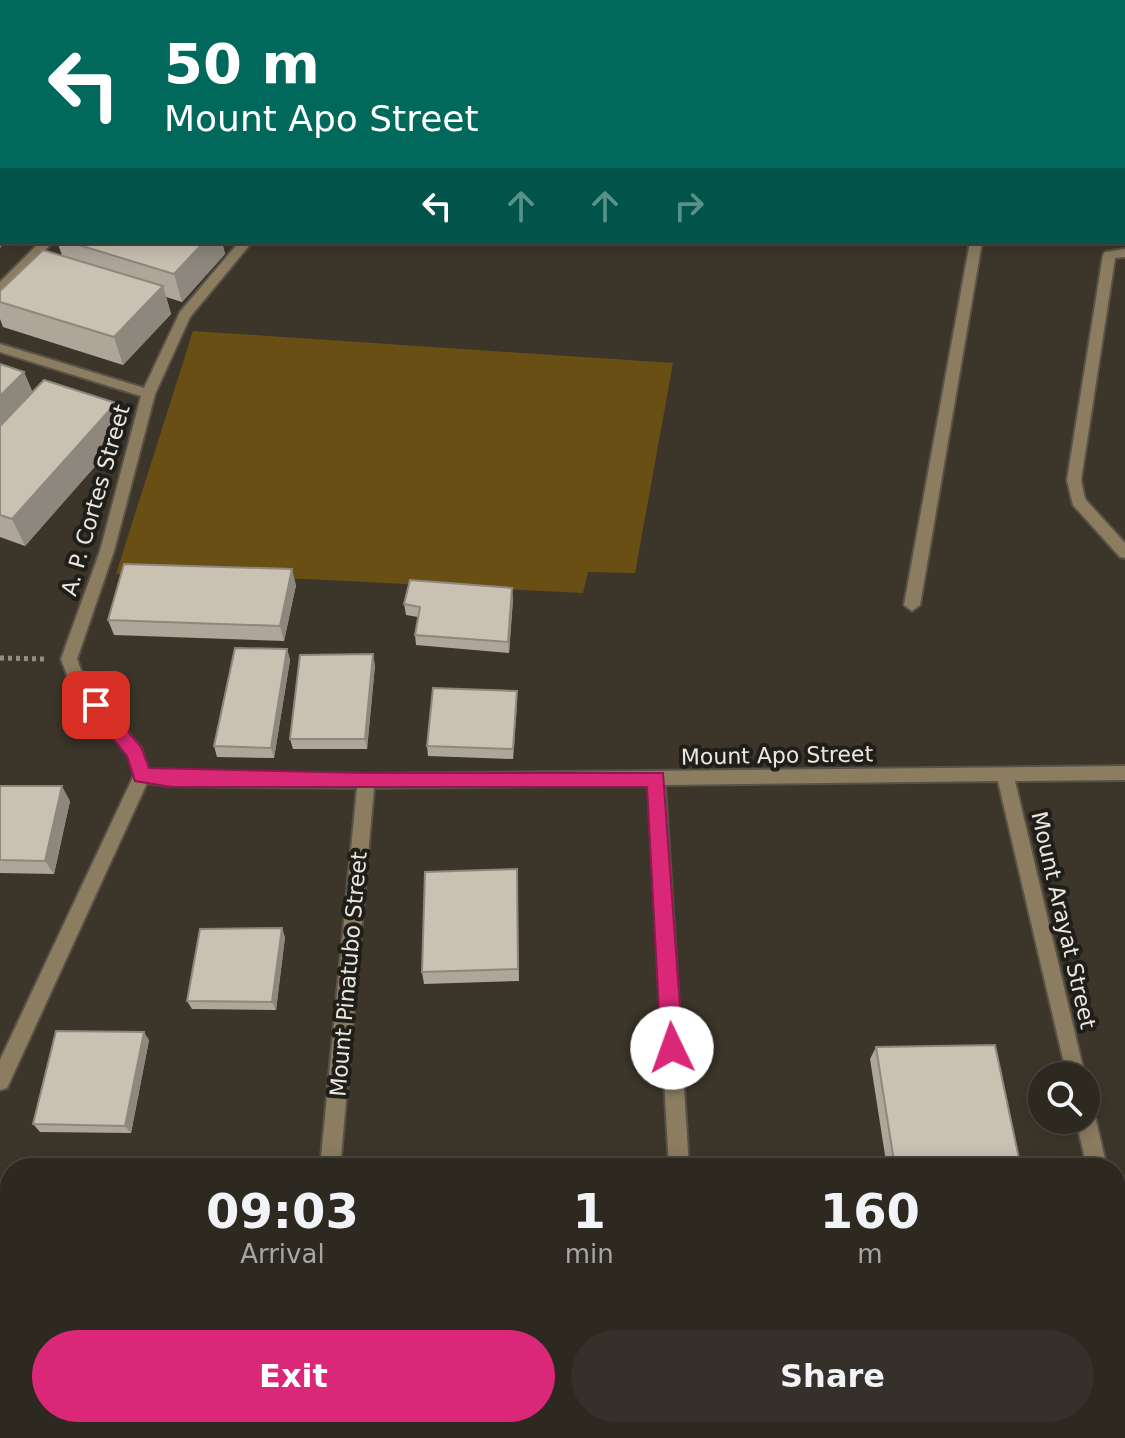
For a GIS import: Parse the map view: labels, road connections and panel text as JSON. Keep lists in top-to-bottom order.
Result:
{
  "streets": {
    "street": [
      "A. P. Cortes Street",
      "Mount Apo Street",
      "Mount Arayat Street",
      "Mount Pinatubo Street"
    ]
  },
  "crossings": [
    ["Mount Apo Street", "Mount Arayat Street"],
    ["Mount Apo Street", "Mount Pinatubo Street"]
  ],
  "page": {
    "turn": ["50 m", "Mount Apo Street"],
    "eta": [
      "09:03",
      "Arrival",
      "1",
      "min",
      "160",
      "m"
    ],
    "buttons": ["Exit", "Share"]
  }
}
